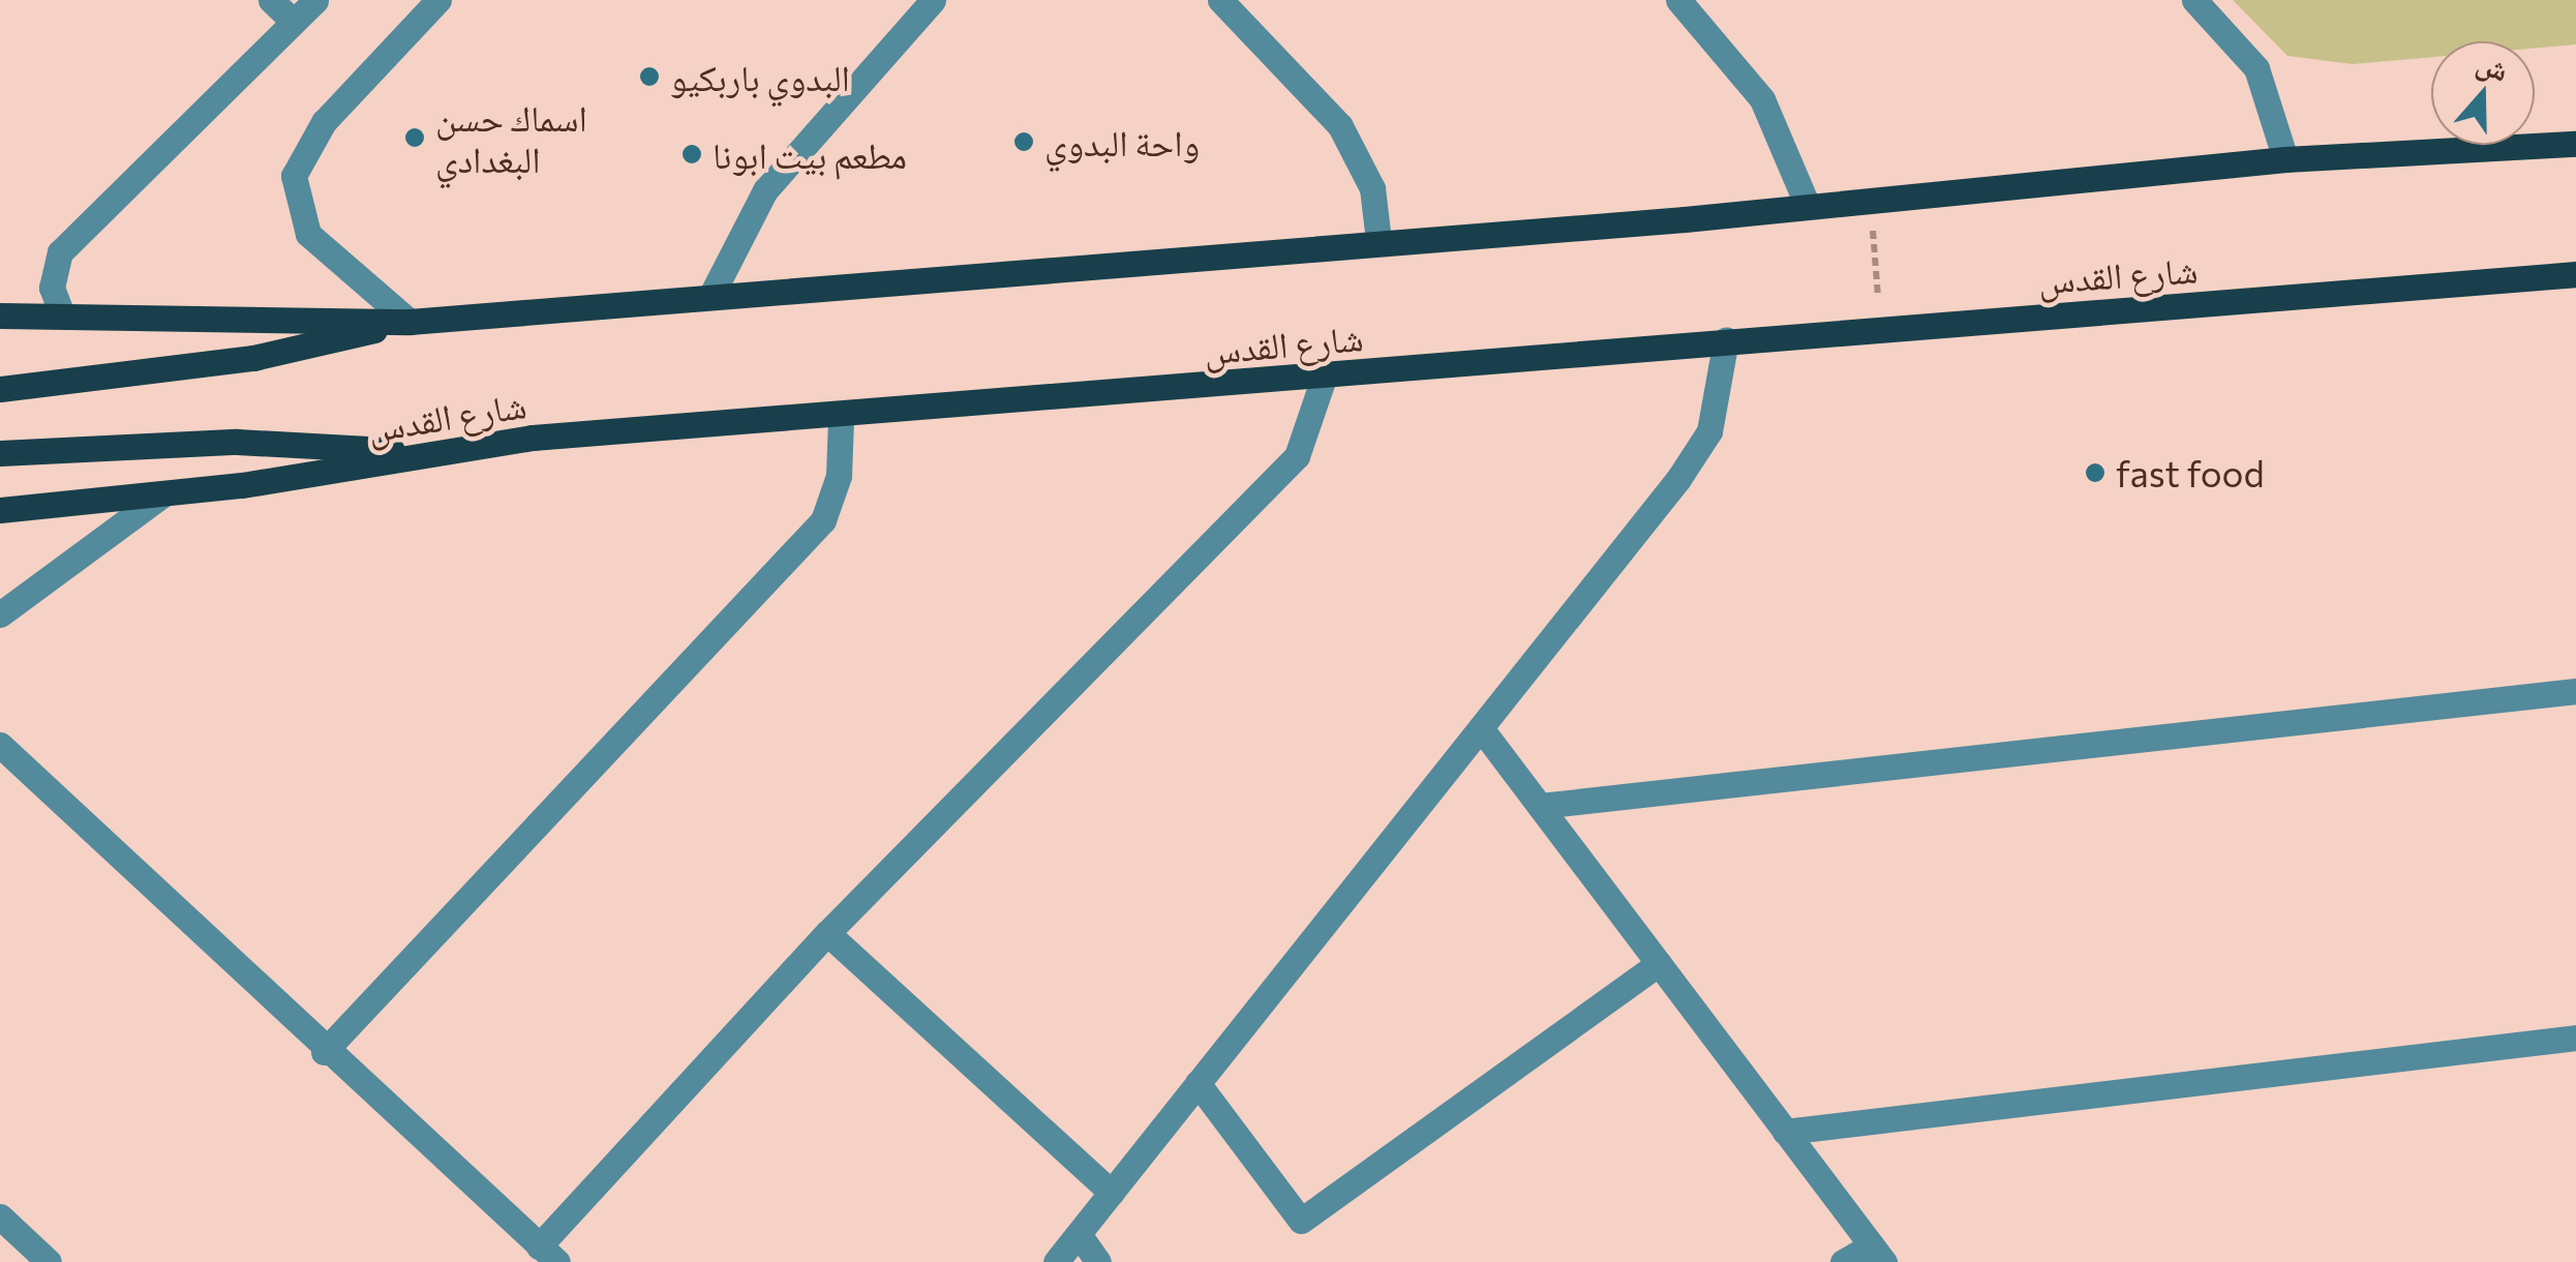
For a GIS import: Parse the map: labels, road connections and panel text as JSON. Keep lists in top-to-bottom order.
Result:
{
  "streets": {
    "main road": ["شارع القدس"]
  },
  "places": [
    "البدوي باربكيو",
    "اسماك حسن البغدادي",
    "واحة البدوي",
    "مطعم بيت ابونا",
    "fast food"
  ],
  "north": "top"
}
